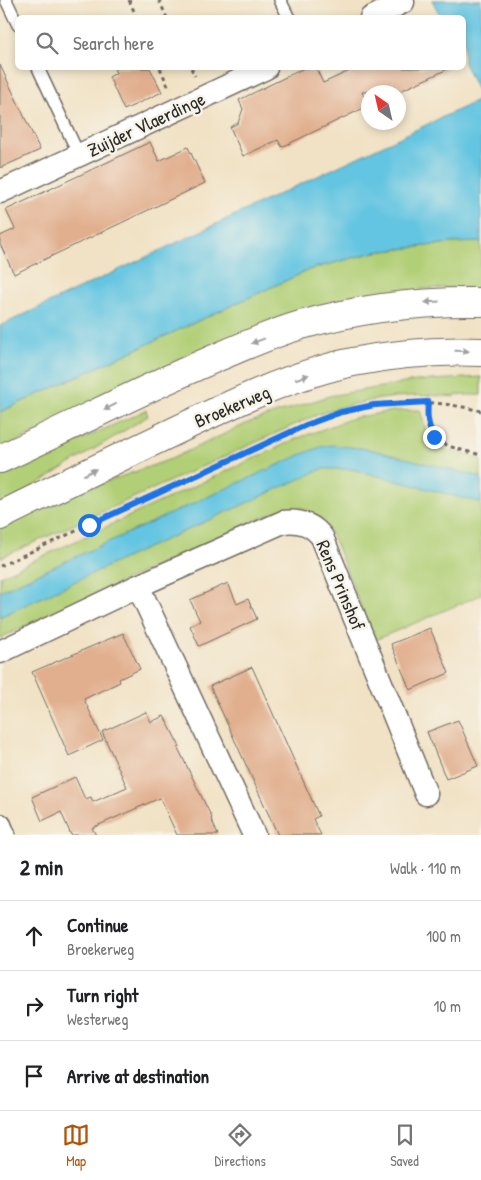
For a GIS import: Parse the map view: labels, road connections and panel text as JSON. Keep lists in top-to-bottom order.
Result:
{
  "streets": {
    "street": ["Zuijder Vlaerdinge", "Broekerweg", "Rens Prinshof"]
  },
  "north": "top left",
  "page": {
    "search": "Search here",
    "heading": ["2 min", "Walk · 110 m"],
    "list": [
      ["Continue", "Broekerweg", "100 m"],
      ["Turn right", "Westerweg", "10 m"],
      "Arrive at destination"
    ],
    "nav": ["Map", "Directions", "Saved"]
  }
}
